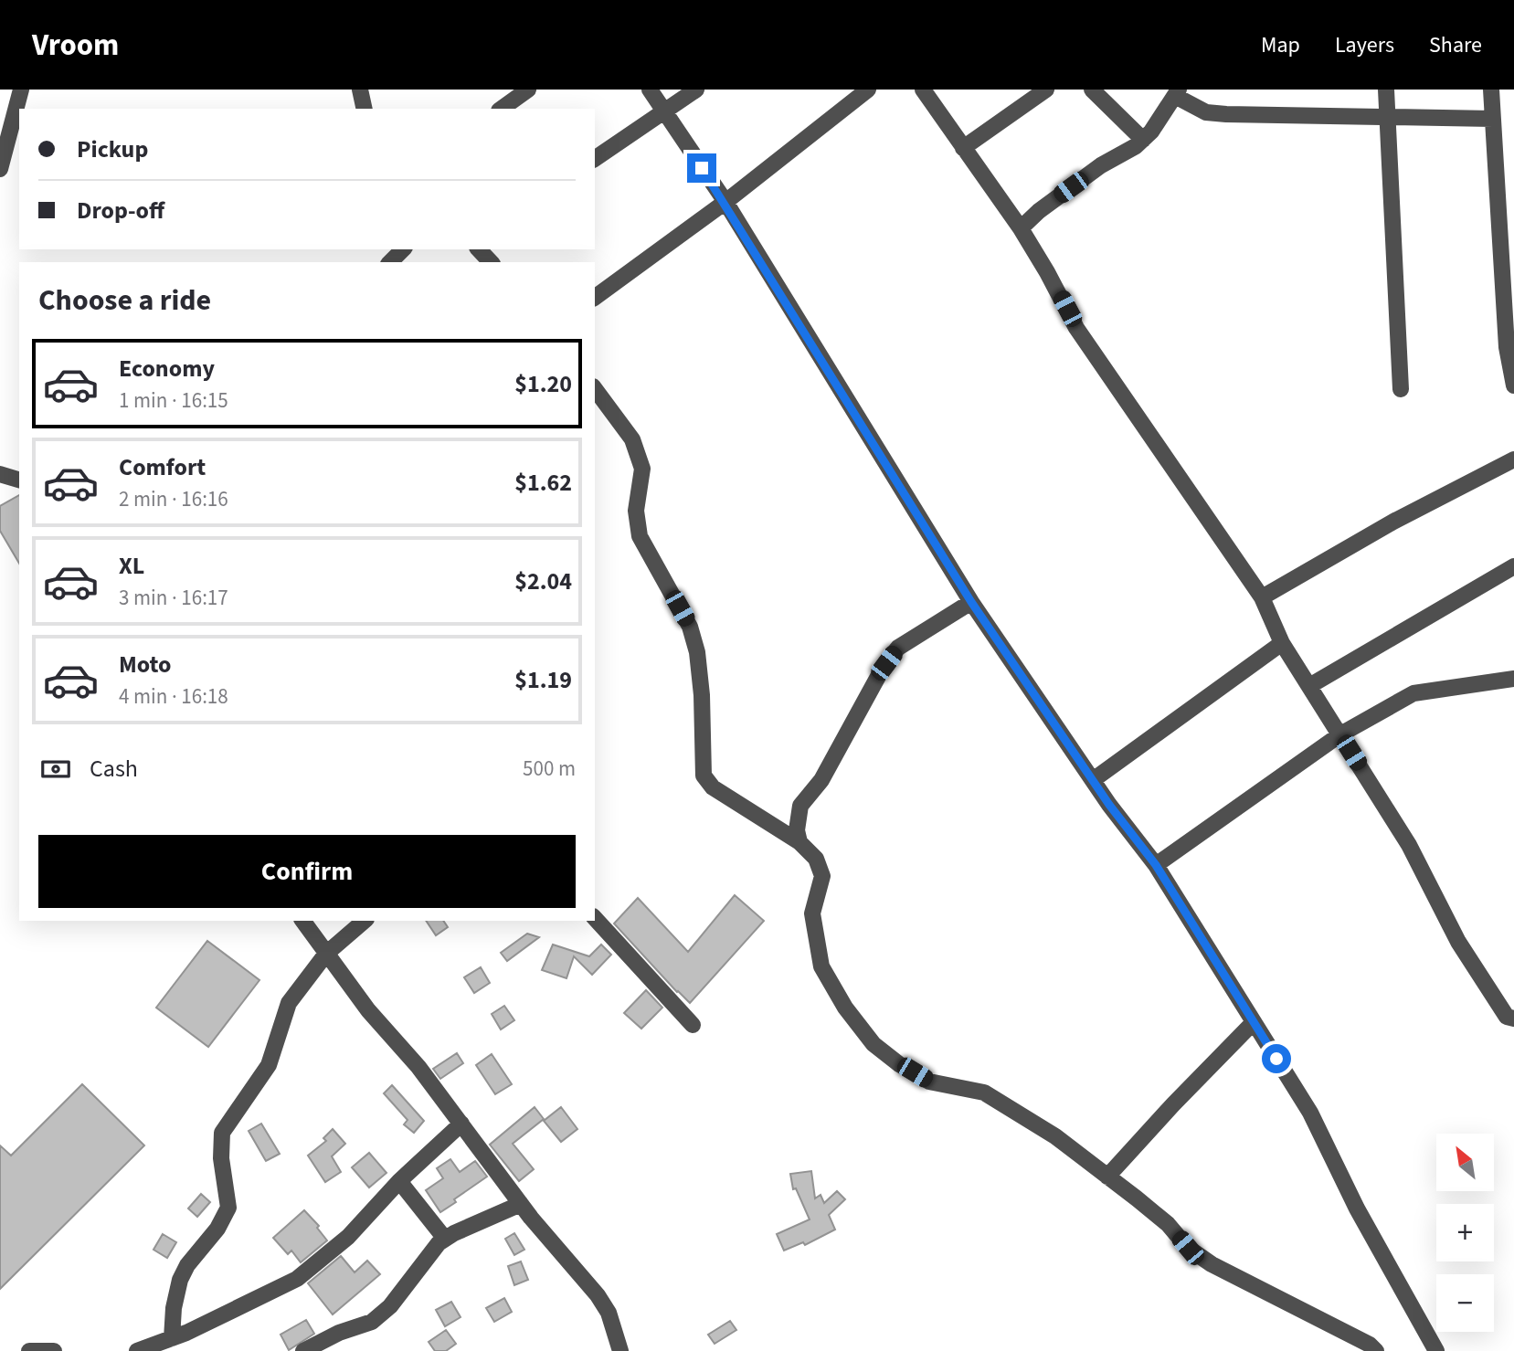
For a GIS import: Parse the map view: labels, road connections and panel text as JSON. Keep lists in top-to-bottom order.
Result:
{
  "north": "top left",
  "page": {
    "header": "Vroom",
    "nav": ["Map", "Layers", "Share"],
    "banner": ["Pickup", "Drop-off"],
    "heading": "Choose a ride",
    "list": [
      {
        "name": "Economy",
        "note": "1 min · 16:15",
        "value": "$1.20"
      },
      {
        "name": "Comfort",
        "note": "2 min · 16:16",
        "value": "$1.62"
      },
      {
        "name": "XL",
        "note": "3 min · 16:17",
        "value": "$2.04"
      },
      {
        "name": "Moto",
        "note": "4 min · 16:18",
        "value": "$1.19"
      }
    ],
    "pay": ["Cash", "500 m"],
    "buttons": "Confirm",
    "map_buttons": ["+", "−"]
  }
}
